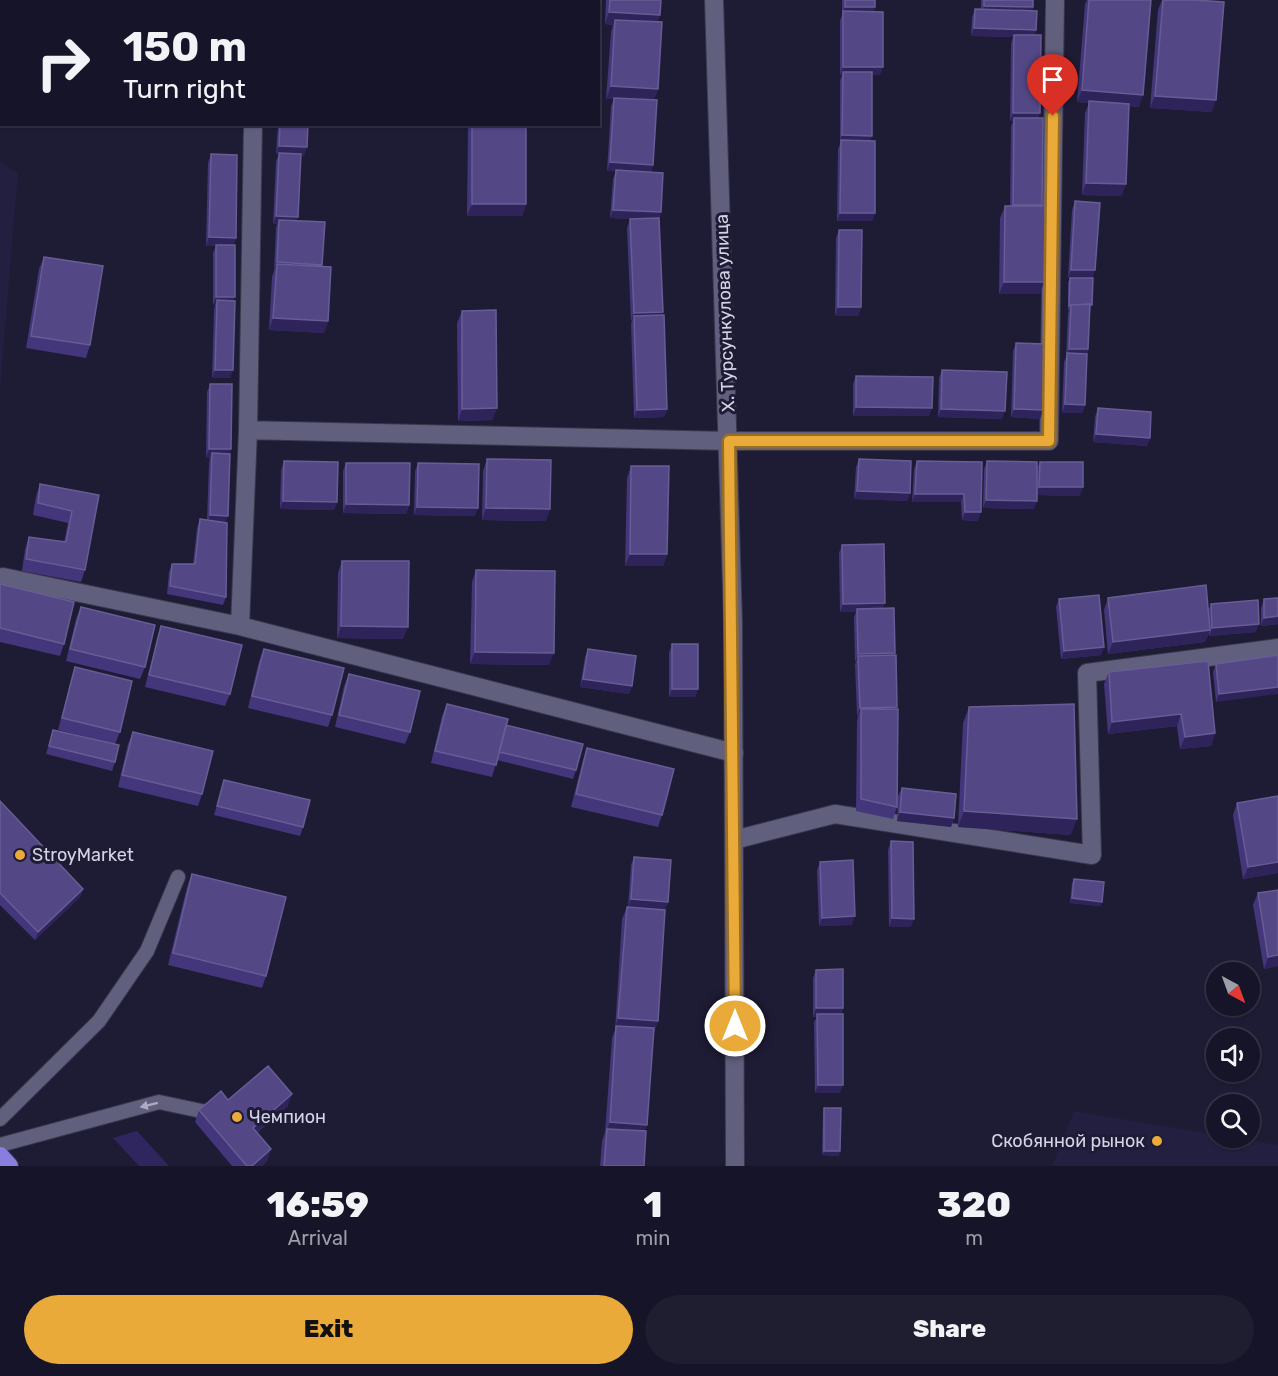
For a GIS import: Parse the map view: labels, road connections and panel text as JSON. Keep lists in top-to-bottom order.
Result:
{
  "streets": {
    "street": ["Х. Турсункулова улица"]
  },
  "places": ["StroyMarket", "Чемпион", "Скобянной рынок"],
  "north": "bottom right",
  "page": {
    "turn": ["150 m", "Turn right"],
    "eta": [
      "16:59",
      "Arrival",
      "1",
      "min",
      "320",
      "m"
    ],
    "buttons": ["Exit", "Share"]
  }
}
